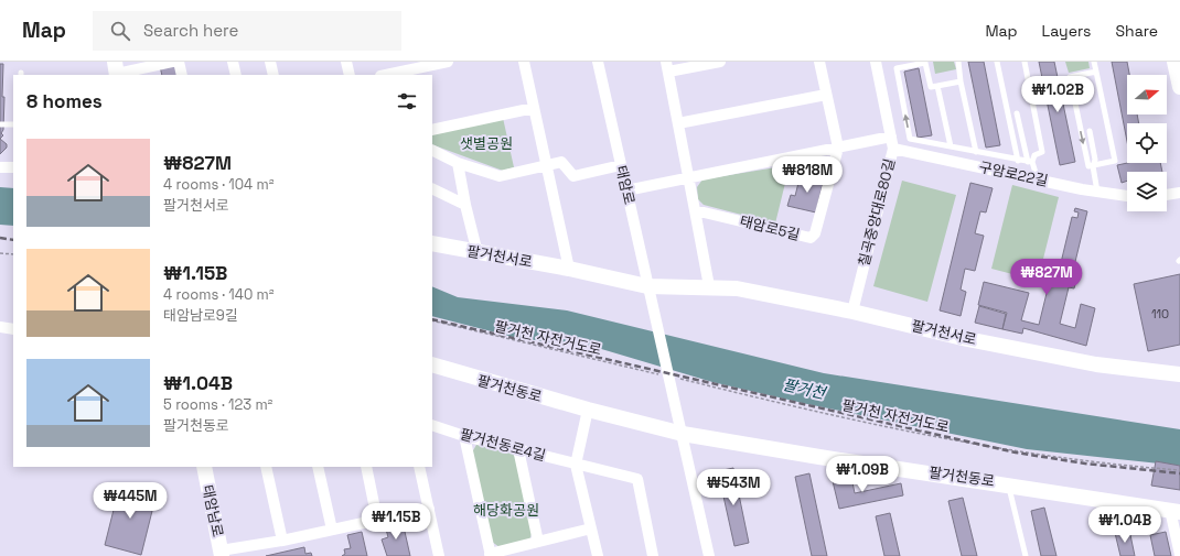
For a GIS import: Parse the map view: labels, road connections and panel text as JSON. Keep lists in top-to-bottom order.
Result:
{
  "streets": {
    "main road": ["팔거천서로", "팔거천동로", "태암남로"],
    "street": [
      "구암로22길",
      "태암로",
      "칠곡중앙대로80길",
      "태암로5길",
      "팔거천동로4길"
    ],
    "path": ["팔거천 자전거도로"]
  },
  "crossings": [
    ["구암로22길", "칠곡중앙대로80길"],
    ["태암로", "팔거천서로"],
    ["태암로", "팔거천동로"],
    ["칠곡중앙대로80길", "팔거천서로"]
  ],
  "water": ["팔거천"],
  "parks": ["샛별공원", "해당화공원"],
  "house_numbers": ["110"],
  "north": "right",
  "page": {
    "header": "Map",
    "search": "Search here",
    "nav": ["Map", "Layers", "Share"],
    "heading": "8 homes",
    "price": [
      "₩1.02B",
      "₩818M",
      "₩827M",
      "₩1.09B",
      "₩543M",
      "₩445M",
      "₩1.15B",
      "₩1.04B"
    ],
    "list": [
      {
        "name": "₩827M",
        "note": "4 rooms · 104 m² · 팔거천서로"
      },
      {
        "name": "₩1.15B",
        "note": "4 rooms · 140 m² · 태암남로9길"
      },
      {
        "name": "₩1.04B",
        "note": "5 rooms · 123 m² · 팔거천동로"
      }
    ]
  }
}
